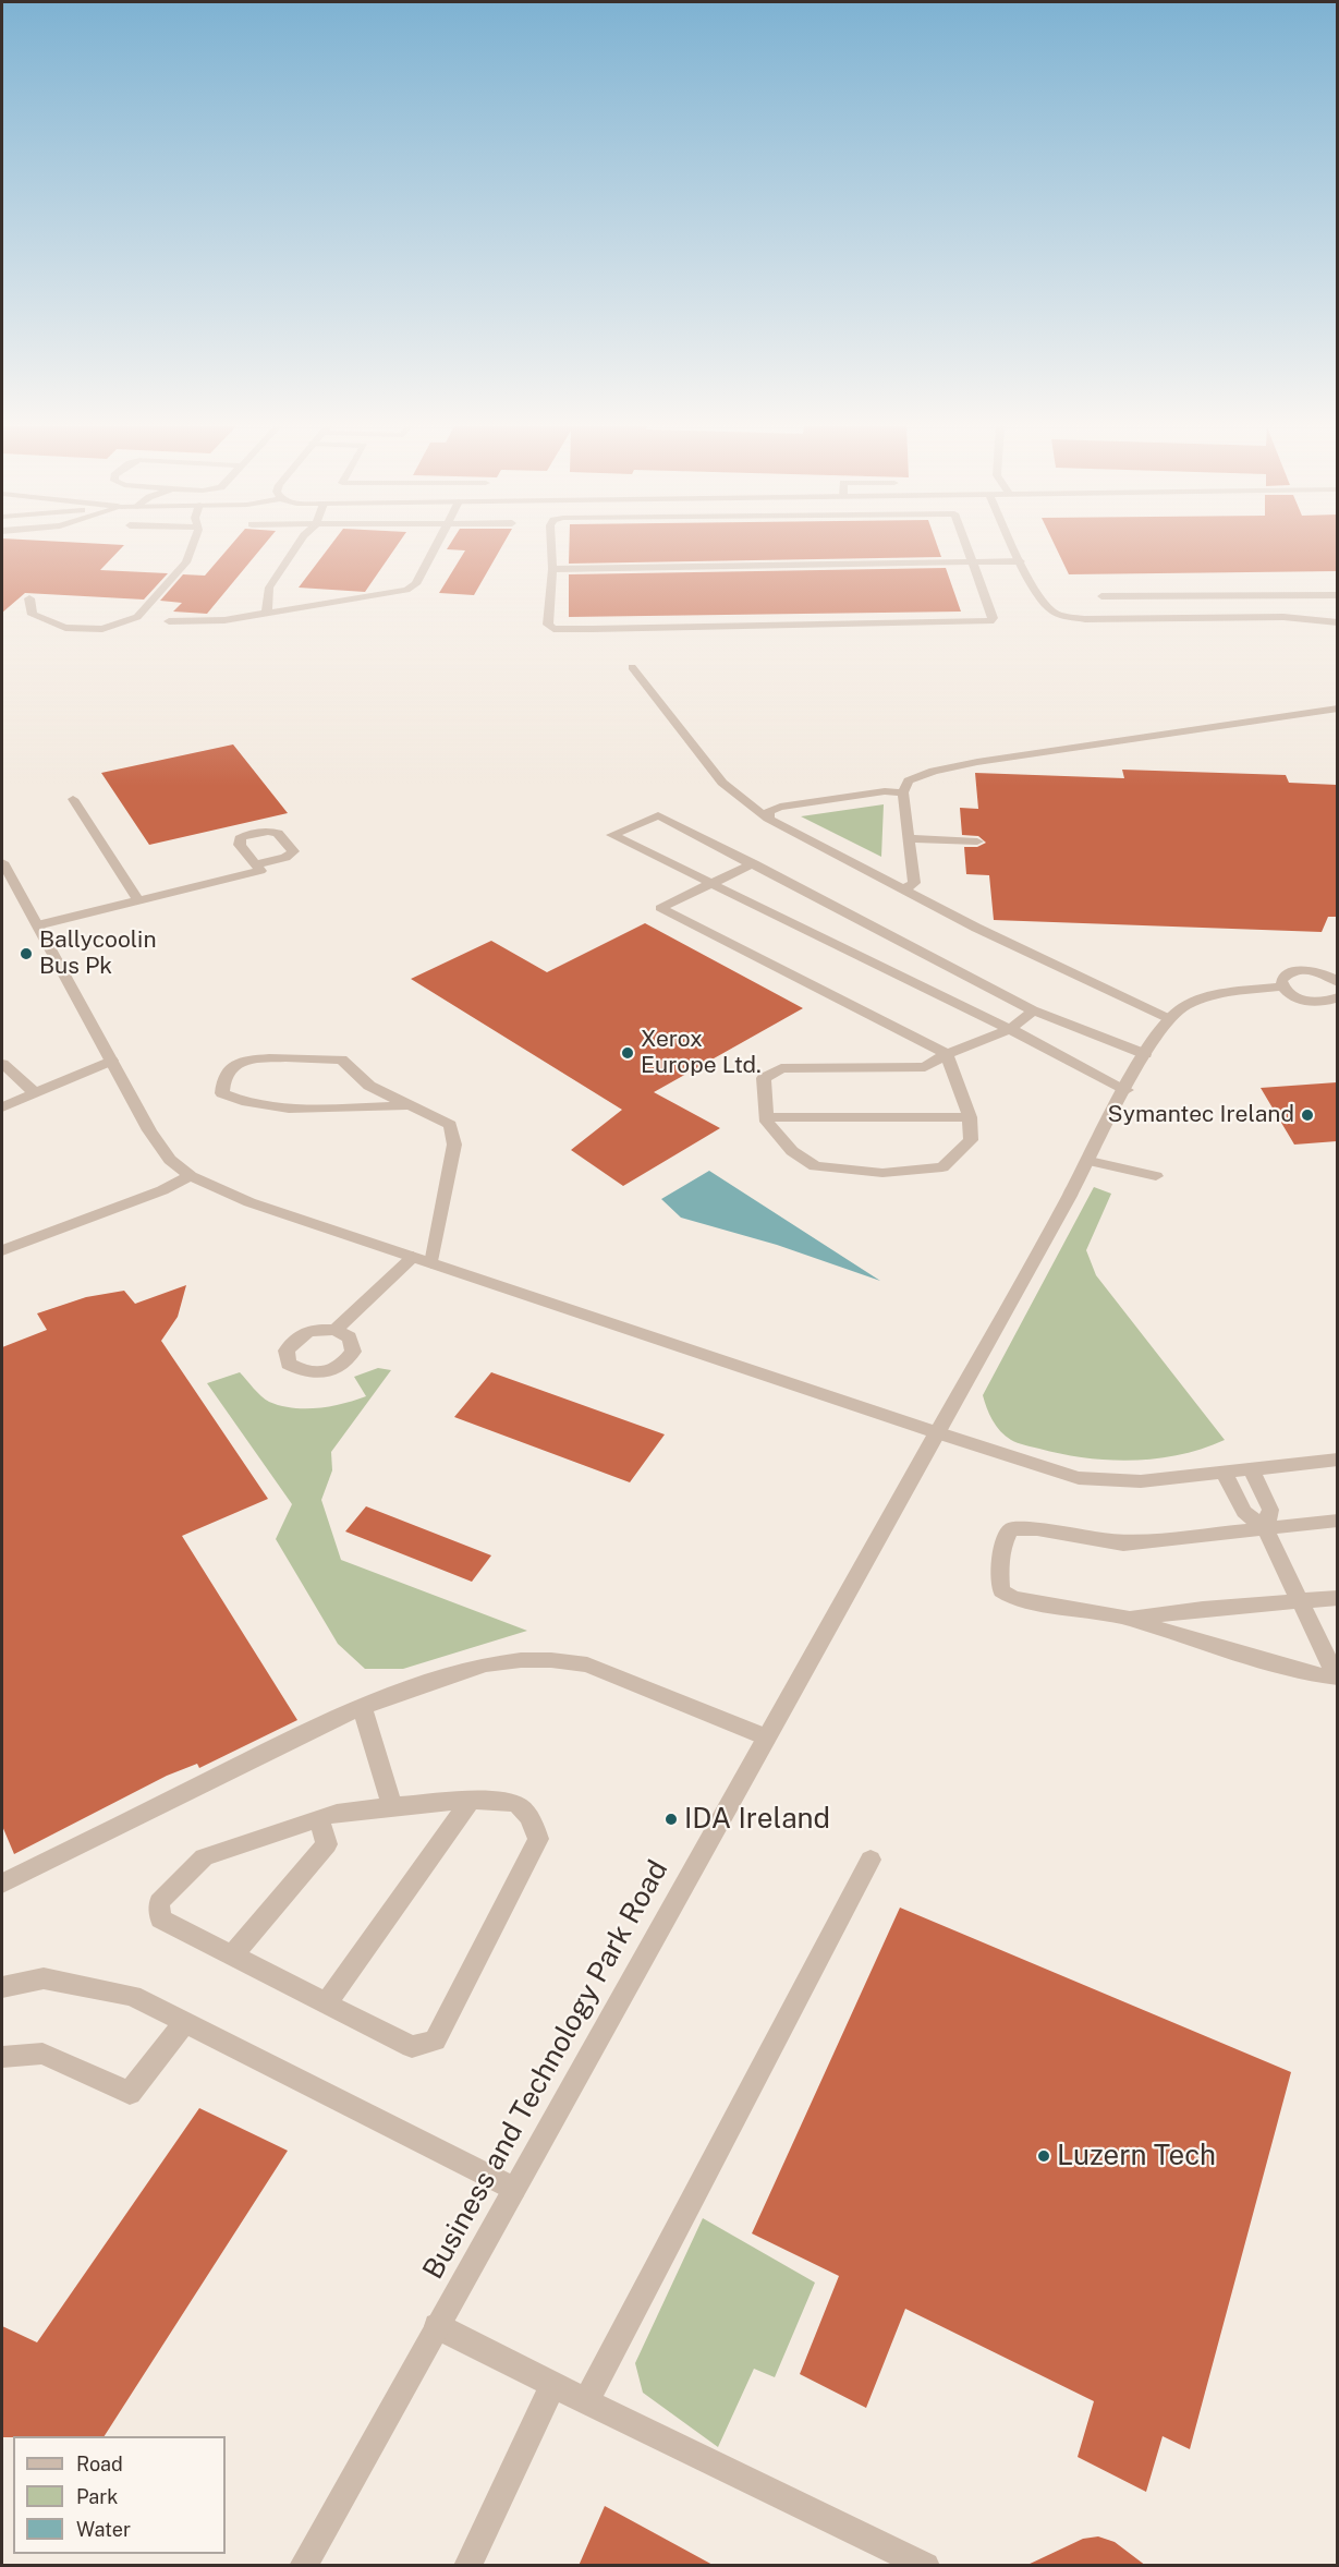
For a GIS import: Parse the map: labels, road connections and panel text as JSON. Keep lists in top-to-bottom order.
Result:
{
  "streets": {
    "street": ["Business and Technology Park Road"]
  },
  "places": [
    "Ballycoolin Bus Pk",
    "Xerox Europe Ltd.",
    "Symantec Ireland",
    "IDA Ireland",
    "Luzern Tech"
  ],
  "legend": ["Road", "Park", "Water"]
}
